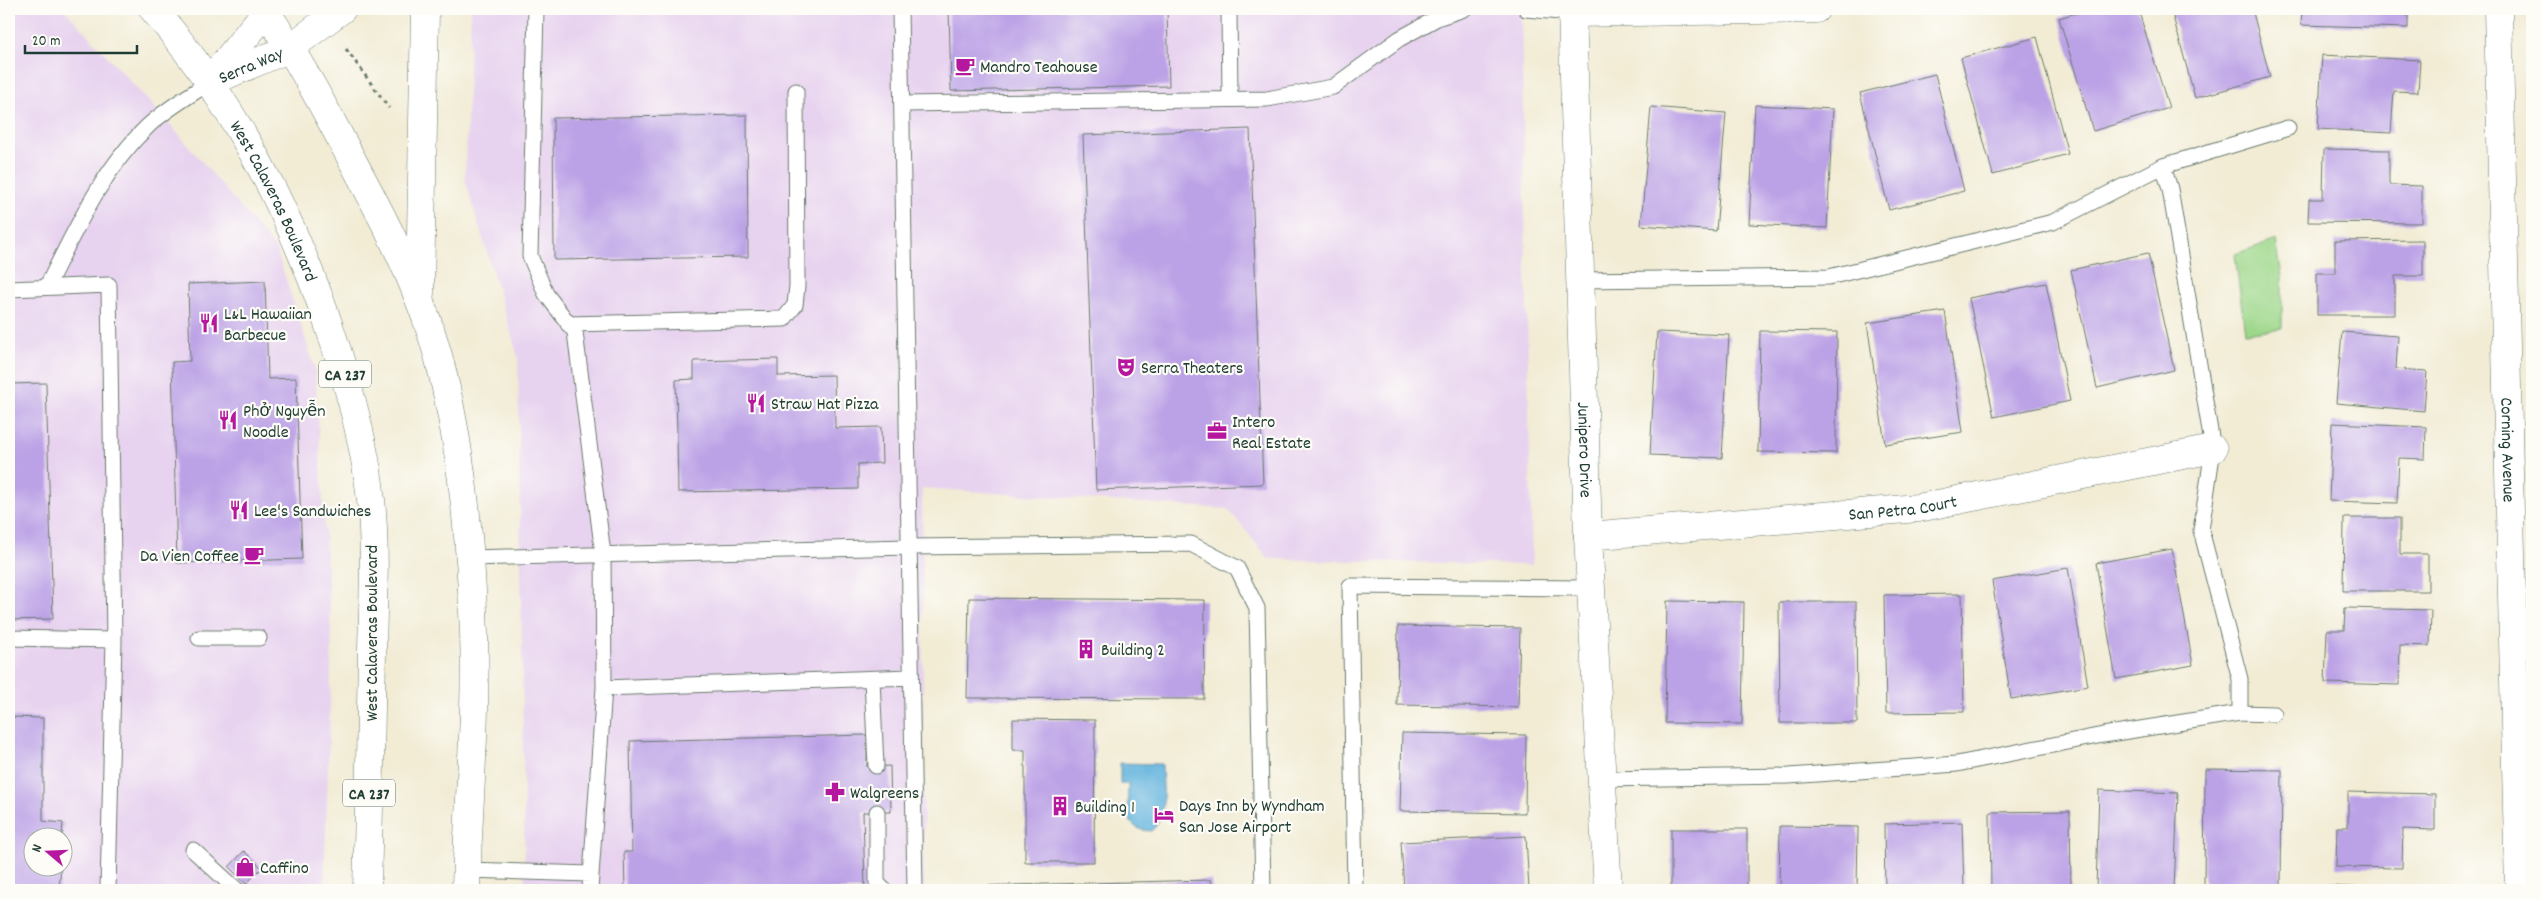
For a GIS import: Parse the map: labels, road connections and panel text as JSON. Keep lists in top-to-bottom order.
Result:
{
  "streets": {
    "main road": [
      "Serra Way",
      "West Calaveras Boulevard",
      "CA 237",
      "Junipero Drive",
      "Corning Avenue",
      "San Petra Court"
    ]
  },
  "crossings": [
    ["Serra Way", "West Calaveras Boulevard"],
    ["Junipero Drive", "San Petra Court"]
  ],
  "places": {
    "cafe": ["Mandro Teahouse", "Da Vien Coffee"],
    "restaurant": [
      "L&L Hawaiian Barbecue",
      "Straw Hat Pizza",
      "Phở Nguyễn Noodle",
      "Lee's Sandwiches"
    ],
    "theatre": ["Serra Theaters"],
    "office": ["Intero Real Estate"],
    "building": ["Building 2", "Building 1"],
    "pharmacy": ["Walgreens"],
    "hotel": ["Days Inn by Wyndham San Jose Airport"],
    "shop": ["Caffino"]
  },
  "scale_bar": "20 m",
  "north": "left"
}
